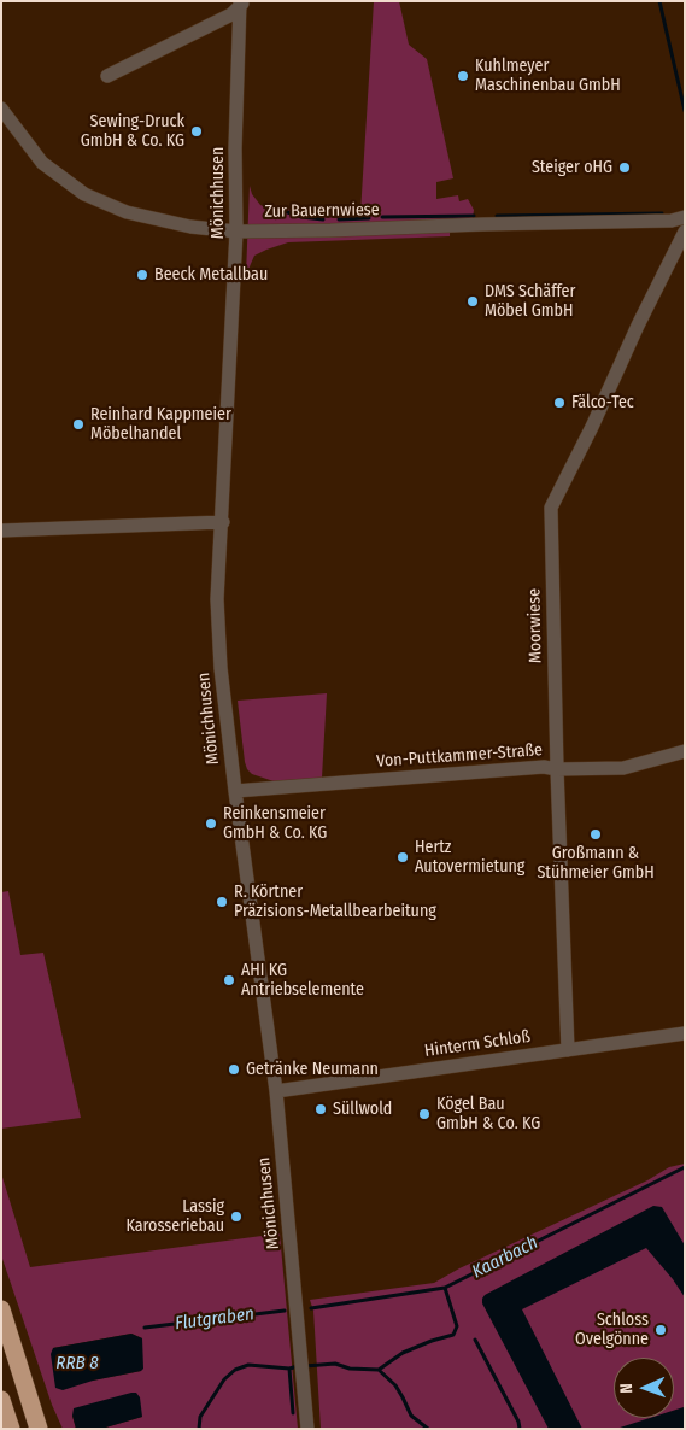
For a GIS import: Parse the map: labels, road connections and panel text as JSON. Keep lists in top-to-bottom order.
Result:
{
  "streets": {
    "street": [
      "Mönichhusen",
      "Zur Bauernwiese",
      "Moorwiese",
      "Von-Puttkammer-Straße",
      "Hinterm Schloß"
    ]
  },
  "crossings": [
    ["Mönichhusen", "Zur Bauernwiese"],
    ["Mönichhusen", "Von-Puttkammer-Straße"],
    ["Mönichhusen", "Hinterm Schloß"],
    ["Moorwiese", "Von-Puttkammer-Straße"],
    ["Moorwiese", "Hinterm Schloß"]
  ],
  "water": ["Kaarbach", "Flutgraben", "RRB 8"],
  "places": [
    "Kuhlmeyer Maschinenbau GmbH",
    "Sewing-Druck GmbH & Co. KG",
    "Steiger oHG",
    "Beeck Metallbau",
    "DMS Schäffer Möbel GmbH",
    "Fälco-Tec",
    "Reinhard Kappmeier Möbelhandel",
    "Reinkensmeier GmbH & Co. KG",
    "Großmann & Stühmeier GmbH",
    "Hertz Autovermietung",
    "R. Körtner Präzisions-Metallbearbeitung",
    "AHI KG Antriebselemente",
    "Getränke Neumann",
    "Süllwold",
    "Kögel Bau GmbH & Co. KG",
    "Lassig Karosseriebau",
    "Schloss Ovelgönne"
  ],
  "north": "left"
}
